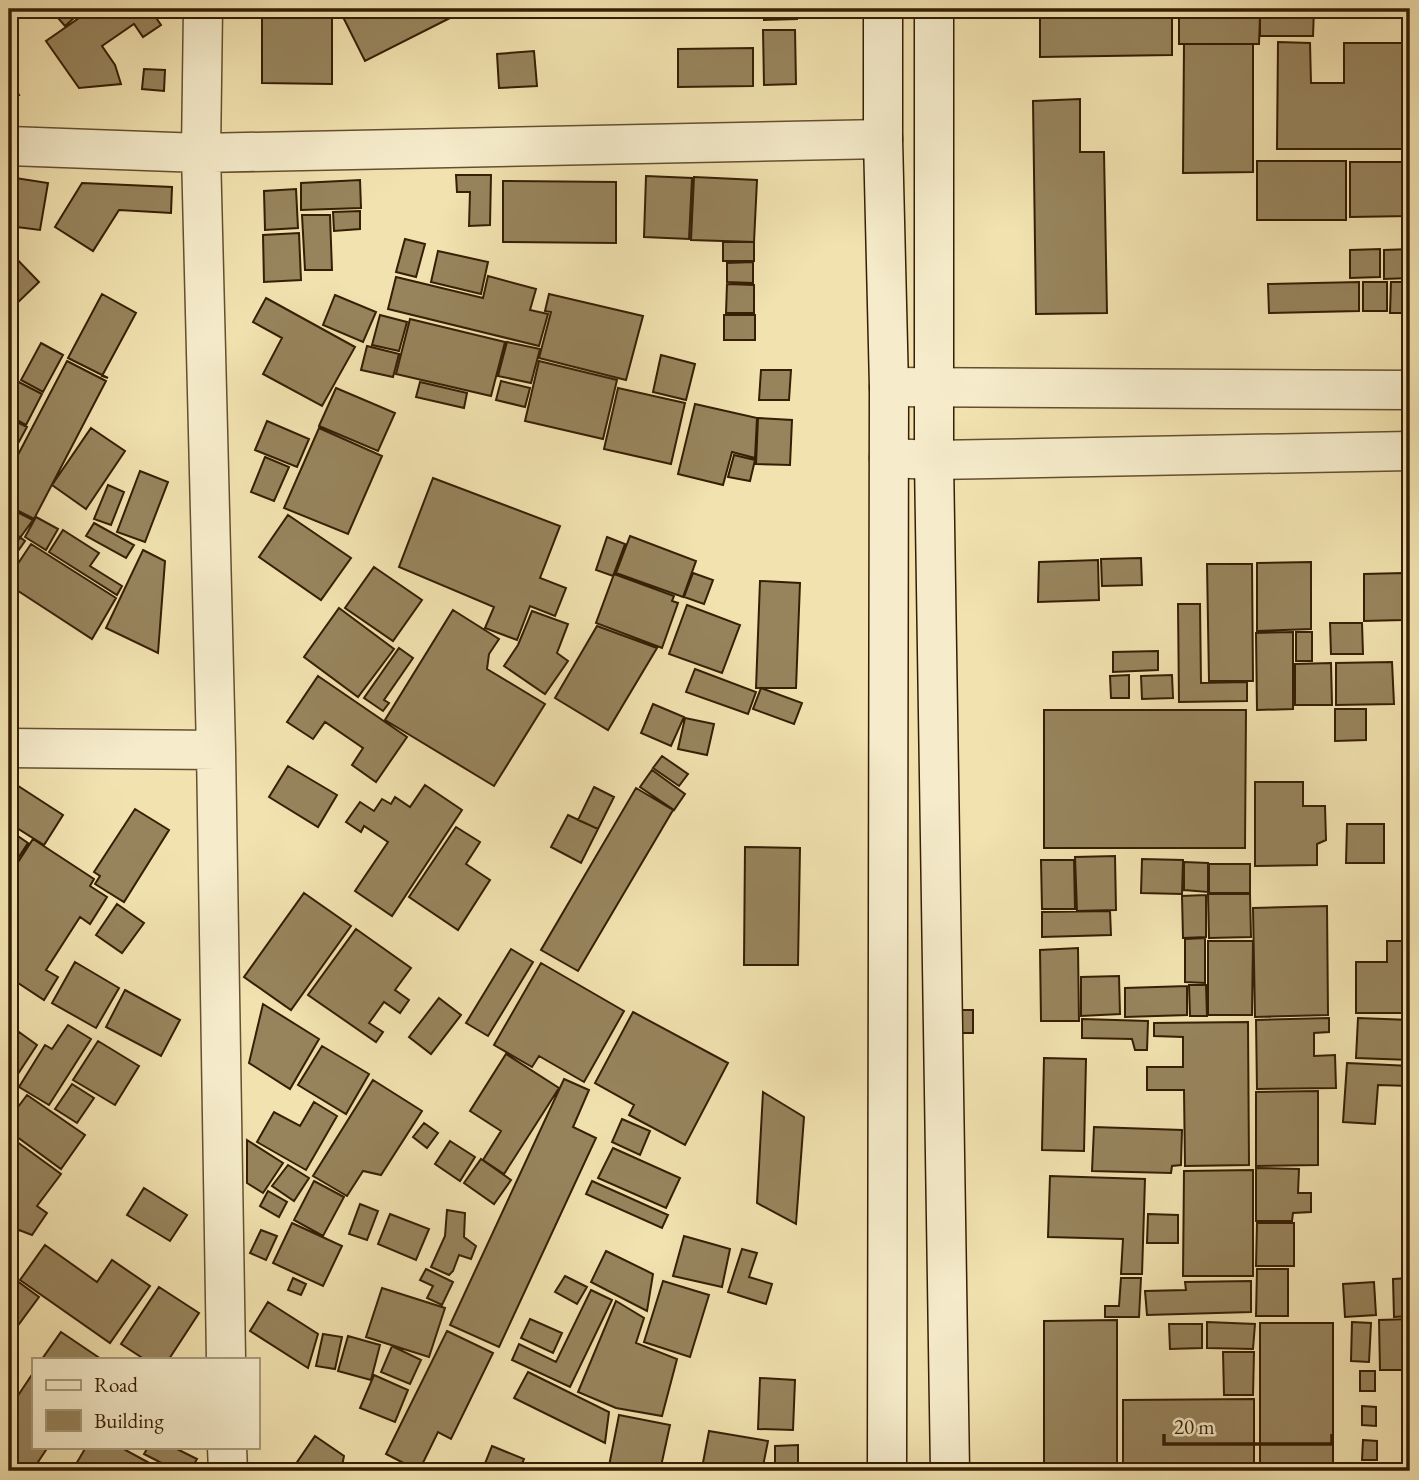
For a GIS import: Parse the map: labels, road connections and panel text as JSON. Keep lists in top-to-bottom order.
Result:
{
  "legend": ["Road", "Building"],
  "scale_bar": "20 m"
}
